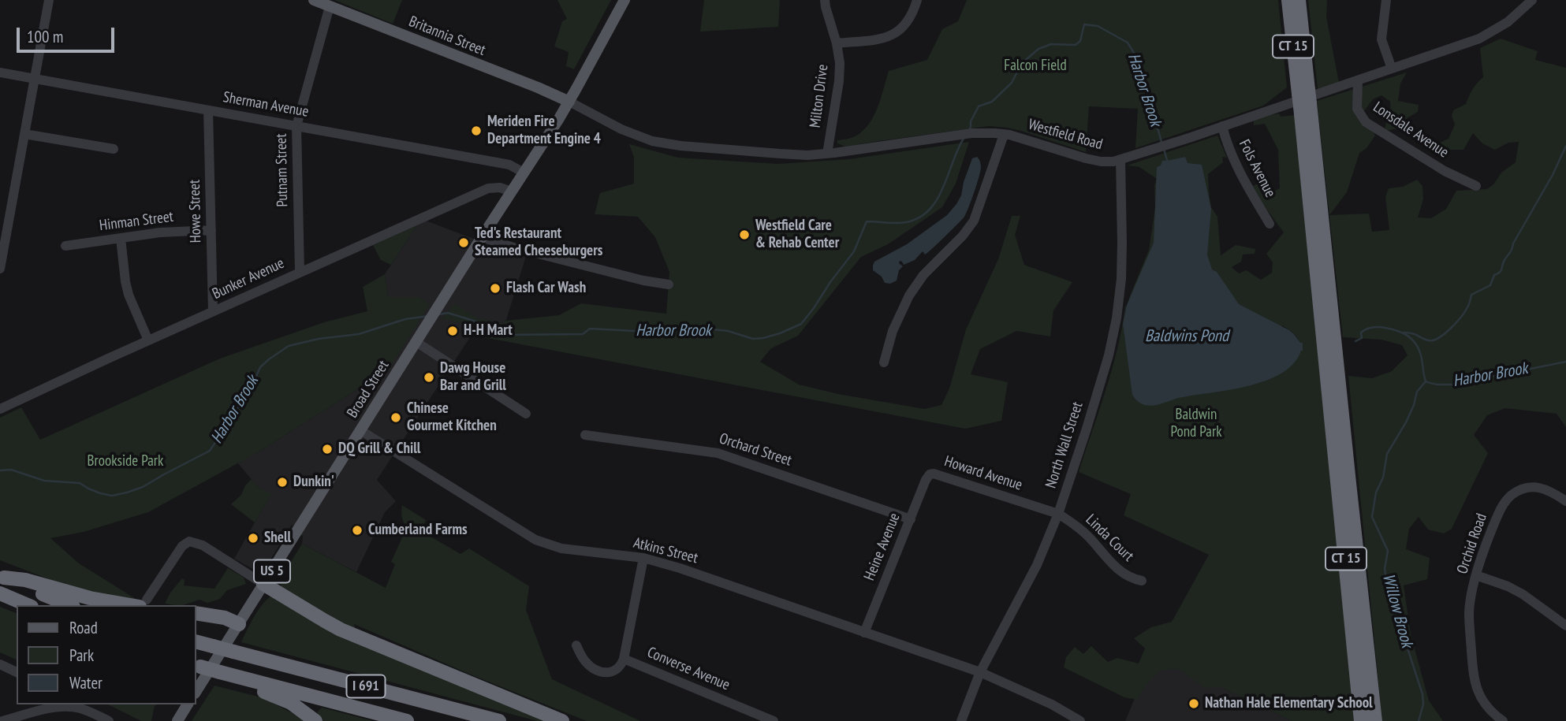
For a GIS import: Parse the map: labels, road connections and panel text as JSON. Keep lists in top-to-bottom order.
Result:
{
  "streets": {
    "highway": ["CT 15", "I 691"],
    "main road": ["Britannia Street", "Broad Street", "US 5"],
    "street": [
      "Milton Drive",
      "Sherman Avenue",
      "Lonsdale Avenue",
      "Westfield Road",
      "Fols Avenue",
      "Putnam Street",
      "Howe Street",
      "Hinman Street",
      "Bunker Avenue",
      "North Wall Street",
      "Orchard Street",
      "Howard Avenue",
      "Linda Court",
      "Orchid Road",
      "Heine Avenue",
      "Atkins Street",
      "Converse Avenue"
    ]
  },
  "crossings": [
    ["Britannia Street", "Westfield Road"],
    ["Britannia Street", "Putnam Street"],
    ["Britannia Street", "Broad Street"],
    ["Britannia Street", "US 5"],
    ["Milton Drive", "Westfield Road"],
    ["Sherman Avenue", "Putnam Street"],
    ["Sherman Avenue", "Howe Street"],
    ["Sherman Avenue", "Broad Street"],
    ["Lonsdale Avenue", "Westfield Road"],
    ["Westfield Road", "Fols Avenue"],
    ["Westfield Road", "Broad Street"],
    ["Westfield Road", "North Wall Street"],
    ["Westfield Road", "US 5"],
    ["Putnam Street", "Bunker Avenue"],
    ["Howe Street", "Hinman Street"],
    ["Howe Street", "Bunker Avenue"],
    ["Bunker Avenue", "Broad Street"],
    ["Broad Street", "Atkins Street"],
    ["Broad Street", "US 5"],
    ["North Wall Street", "Howard Avenue"],
    ["North Wall Street", "Linda Court"],
    ["North Wall Street", "Atkins Street"],
    ["Orchard Street", "Heine Avenue"],
    ["Howard Avenue", "Linda Court"],
    ["Howard Avenue", "Heine Avenue"],
    ["Heine Avenue", "Atkins Street"],
    ["Atkins Street", "Converse Avenue"]
  ],
  "water": ["Harbor Brook", "Baldwins Pond", "Willow Brook"],
  "parks": ["Falcon Field", "Baldwin Pond Park", "Brookside Park"],
  "places": [
    "Meriden Fire Department Engine 4",
    "Westfield Care & Rehab Center",
    "Ted's Restaurant Steamed Cheeseburgers",
    "Flash Car Wash",
    "H-H Mart",
    "Dawg House Bar and Grill",
    "Chinese Gourmet Kitchen",
    "DQ Grill & Chill",
    "Dunkin'",
    "Cumberland Farms",
    "Shell",
    "Nathan Hale Elementary School"
  ],
  "legend": ["Road", "Park", "Water"],
  "scale_bar": "100 m"
}
